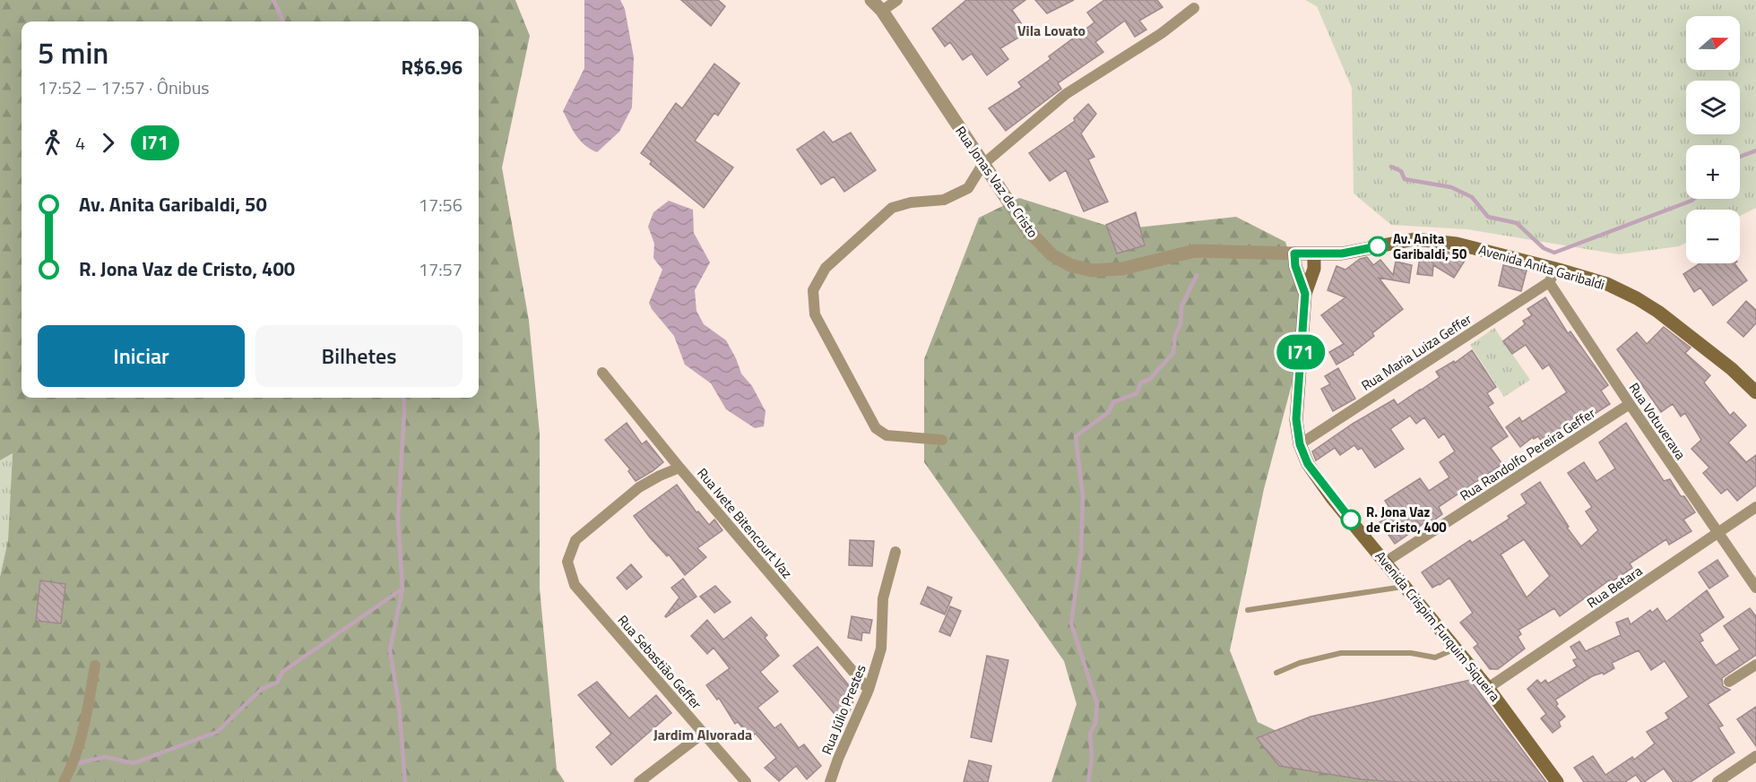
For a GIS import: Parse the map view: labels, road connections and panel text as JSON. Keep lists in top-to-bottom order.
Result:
{
  "streets": {
    "main road": ["Avenida Anita Garibaldi", "Avenida Crispim Furquim Siqueira"],
    "street": [
      "Rua Jonas Vaz de Cristo",
      "Rua Maria Luiza Geffer",
      "Rua Votuverava",
      "Rua Randolfo Pereira Geffer",
      "Rua Ivete Bitencourt Vaz",
      "Rua Betara",
      "Rua Sebastião Geffer",
      "Rua Júlio Prestes"
    ]
  },
  "crossings": [
    ["Rua Jonas Vaz de Cristo", "Avenida Anita Garibaldi"],
    ["Avenida Anita Garibaldi", "Avenida Crispim Furquim Siqueira"],
    ["Rua Maria Luiza Geffer", "Rua Votuverava"],
    ["Rua Maria Luiza Geffer", "Avenida Crispim Furquim Siqueira"],
    ["Rua Votuverava", "Rua Randolfo Pereira Geffer"],
    ["Rua Votuverava", "Rua Betara"],
    ["Rua Randolfo Pereira Geffer", "Avenida Crispim Furquim Siqueira"],
    ["Rua Ivete Bitencourt Vaz", "Rua Sebastião Geffer"],
    ["Rua Ivete Bitencourt Vaz", "Rua Júlio Prestes"],
    ["Rua Betara", "Avenida Crispim Furquim Siqueira"]
  ],
  "districts": ["Vila Lovato", "Jardim Alvorada"],
  "places": ["Av. Anita Garibaldi, 50", "R. Jona Vaz de Cristo, 400"],
  "lines": ["bus line I71"],
  "north": "right",
  "page": {
    "on_map": "I71",
    "map_buttons": ["+", "−"],
    "heading": ["5 min", "17:52 – 17:57 · Ônibus", "R$6.96"],
    "legs": ["4", "I71"],
    "list": [
      {
        "name": "Av. Anita Garibaldi, 50",
        "value": "17:56"
      },
      {
        "name": "R. Jona Vaz de Cristo, 400",
        "value": "17:57"
      }
    ],
    "buttons": ["Iniciar", "Bilhetes"]
  }
}
